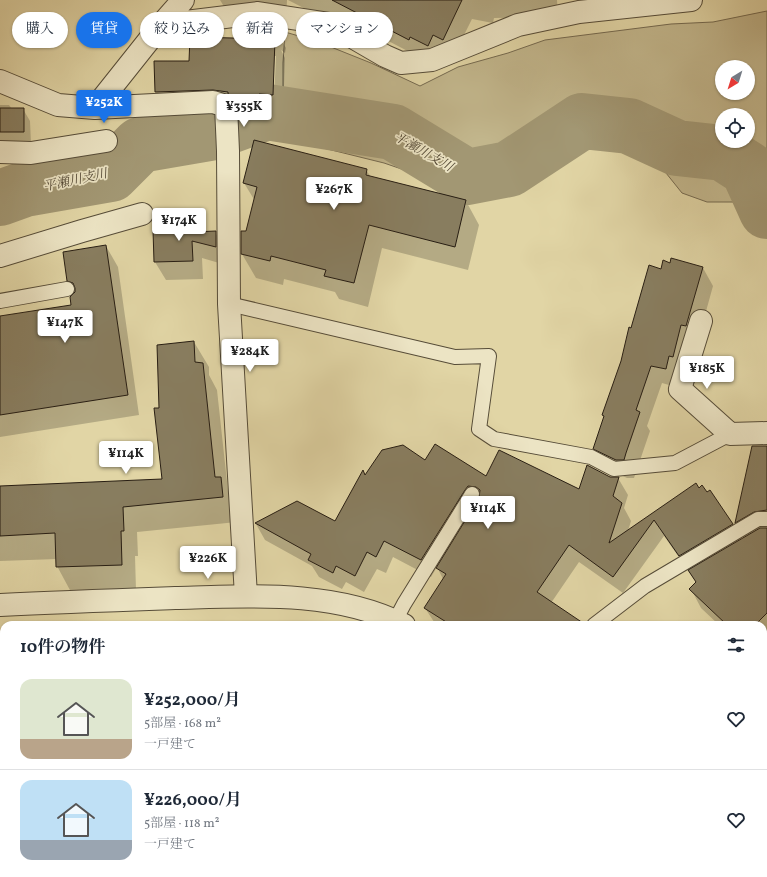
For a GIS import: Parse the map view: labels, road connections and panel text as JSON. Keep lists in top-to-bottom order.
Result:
{
  "water": ["平瀬川支川"],
  "north": "bottom left",
  "page": {
    "chip": [
      "購入",
      "賃貸",
      "絞り込み",
      "新着",
      "マンション"
    ],
    "price": [
      "¥252K",
      "¥355K",
      "¥267K",
      "¥174K",
      "¥147K",
      "¥284K",
      "¥185K",
      "¥114K",
      "¥114K",
      "¥226K"
    ],
    "heading": "10件の物件",
    "list": [
      {
        "name": "¥252,000/月",
        "note": "5部屋 · 168 m² · 一戸建て"
      },
      {
        "name": "¥226,000/月",
        "note": "5部屋 · 118 m² · 一戸建て"
      }
    ]
  }
}
